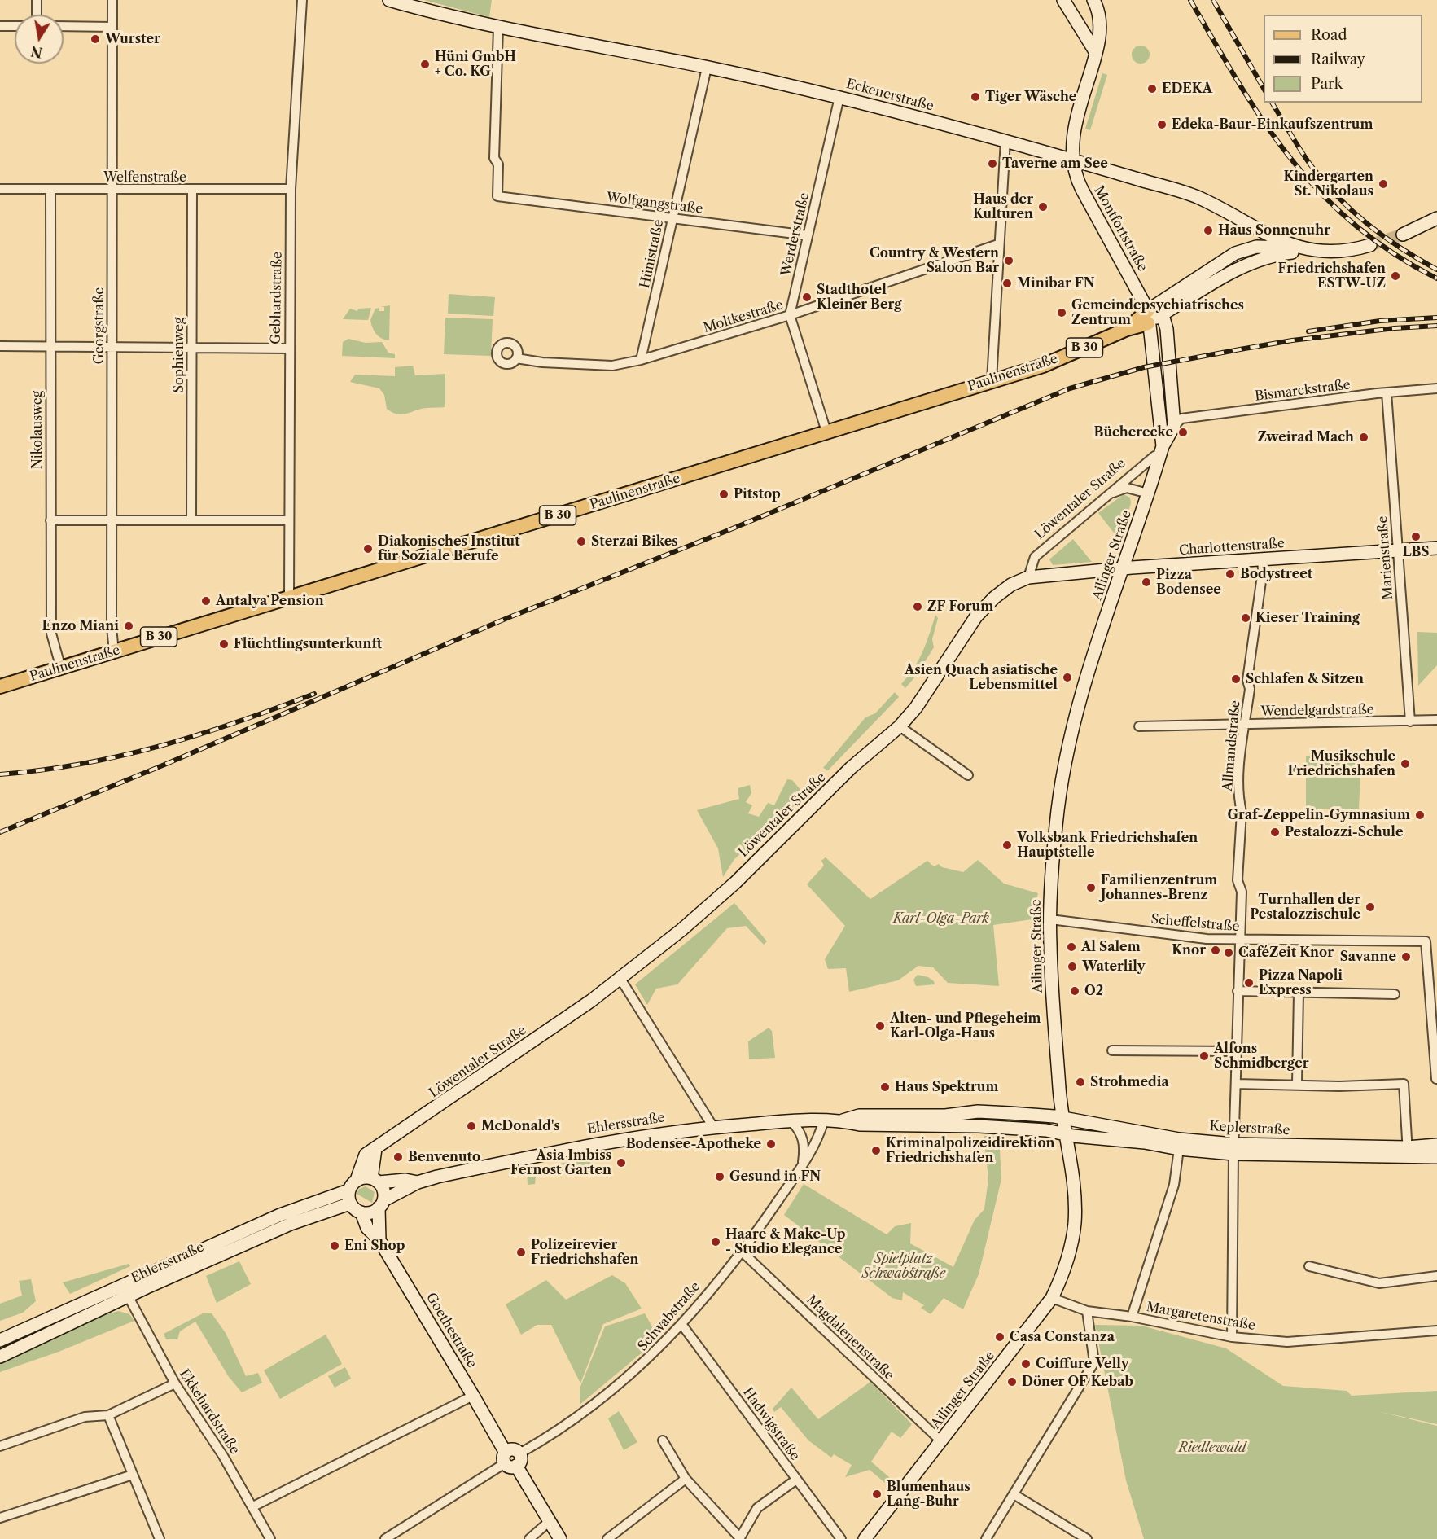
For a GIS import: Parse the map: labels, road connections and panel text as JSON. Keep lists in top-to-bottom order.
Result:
{
  "streets": {
    "main road": ["B 30", "Paulinenstraße"],
    "street": [
      "Eckenerstraße",
      "Welfenstraße",
      "Wolfgangstraße",
      "Montfortstraße",
      "Werderstraße",
      "Hünistraße",
      "Gebhardstraße",
      "Moltkestraße",
      "Georgstraße",
      "Sophienweg",
      "Bismarckstraße",
      "Nikolausweg",
      "Löwentaler Straße",
      "Charlottenstraße",
      "Ailinger Straße",
      "Marienstraße",
      "Wendelgardstraße",
      "Allmandstraße",
      "Scheffelstraße",
      "Ehlersstraße",
      "Keplerstraße",
      "Schwabstraße",
      "Margaretenstraße",
      "Goethestraße",
      "Magdalenenstraße",
      "Ekkehardstraße",
      "Hadwigstraße"
    ]
  },
  "crossings": [
    ["Eckenerstraße", "Wolfgangstraße"],
    ["Eckenerstraße", "Montfortstraße"],
    ["Eckenerstraße", "Werderstraße"],
    ["Eckenerstraße", "Hünistraße"],
    ["Eckenerstraße", "Paulinenstraße"],
    ["Welfenstraße", "Gebhardstraße"],
    ["Welfenstraße", "Georgstraße"],
    ["Welfenstraße", "Sophienweg"],
    ["Welfenstraße", "Nikolausweg"],
    ["Wolfgangstraße", "Werderstraße"],
    ["Wolfgangstraße", "Hünistraße"],
    ["Montfortstraße", "Paulinenstraße"],
    ["Montfortstraße", "Ailinger Straße"],
    ["Werderstraße", "Moltkestraße"],
    ["Hünistraße", "Moltkestraße"],
    ["Gebhardstraße", "Paulinenstraße"],
    ["Georgstraße", "Paulinenstraße"],
    ["B 30", "Paulinenstraße"],
    ["Paulinenstraße", "Nikolausweg"],
    ["Paulinenstraße", "Ailinger Straße"],
    ["Bismarckstraße", "Ailinger Straße"],
    ["Bismarckstraße", "Marienstraße"],
    ["Löwentaler Straße", "Charlottenstraße"],
    ["Löwentaler Straße", "Ailinger Straße"],
    ["Löwentaler Straße", "Ehlersstraße"],
    ["Löwentaler Straße", "Goethestraße"],
    ["Charlottenstraße", "Ailinger Straße"],
    ["Charlottenstraße", "Marienstraße"],
    ["Charlottenstraße", "Allmandstraße"],
    ["Ailinger Straße", "Scheffelstraße"],
    ["Ailinger Straße", "Ehlersstraße"],
    ["Ailinger Straße", "Keplerstraße"],
    ["Ailinger Straße", "Margaretenstraße"],
    ["Ailinger Straße", "Magdalenenstraße"],
    ["Marienstraße", "Wendelgardstraße"],
    ["Wendelgardstraße", "Allmandstraße"],
    ["Allmandstraße", "Scheffelstraße"],
    ["Allmandstraße", "Keplerstraße"],
    ["Allmandstraße", "Margaretenstraße"],
    ["Ehlersstraße", "Keplerstraße"],
    ["Ehlersstraße", "Schwabstraße"],
    ["Ehlersstraße", "Goethestraße"],
    ["Ehlersstraße", "Ekkehardstraße"],
    ["Schwabstraße", "Goethestraße"],
    ["Schwabstraße", "Magdalenenstraße"],
    ["Schwabstraße", "Hadwigstraße"]
  ],
  "parks": ["Karl-Olga-Park", "Spielplatz Schwabstraße", "Riedlewald"],
  "places": [
    "Wurster",
    "Hüni GmbH + Co. KG",
    "EDEKA",
    "Tiger Wäsche",
    "Edeka-Baur-Einkaufszentrum",
    "Taverne am See",
    "Kindergarten St. Nikolaus",
    "Haus der Kulturen",
    "Haus Sonnenuhr",
    "Country & Western Saloon Bar",
    "Friedrichshafen ESTW-UZ",
    "Minibar FN",
    "Stadthotel Kleiner Berg",
    "Gemeindepsychiatrisches Zentrum",
    "Bücherecke",
    "Zweirad Mach",
    "Pitstop",
    "LBS",
    "Sterzai Bikes",
    "Diakonisches Institut für Soziale Berufe",
    "Bodystreet",
    "Pizza Bodensee",
    "Antalya Pension",
    "ZF Forum",
    "Kieser Training",
    "Enzo Miani",
    "Flüchtlingsunterkunft",
    "Asien Quach asiatische Lebensmittel",
    "Schlafen & Sitzen",
    "Musikschule Friedrichshafen",
    "Graf-Zeppelin-Gymnasium",
    "Pestalozzi-Schule",
    "Volksbank Friedrichshafen Hauptstelle",
    "Familienzentrum Johannes-Brenz",
    "Turnhallen der Pestalozzischule",
    "Al Salem",
    "Knor",
    "CaféZeit Knor",
    "Savanne",
    "Waterlily",
    "Pizza Napoli Express",
    "O2",
    "Alten- und Pflegeheim Karl-Olga-Haus",
    "Alfons Schmidberger",
    "Strohmedia",
    "Haus Spektrum",
    "McDonald's",
    "Bodensee-Apotheke",
    "Kriminalpolizeidirektion Friedrichshafen",
    "Benvenuto",
    "Asia Imbiss Fernost Garten",
    "Gesund in FN",
    "Haare & Make-Up - Studio Elegance",
    "Eni Shop",
    "Polizeirevier Friedrichshafen",
    "Casa Constanza",
    "Coiffure Velly",
    "Döner OF Kebab",
    "Blumenhaus Lang-Buhr"
  ],
  "legend": ["Road", "Railway", "Park"],
  "north": "bottom"
}
